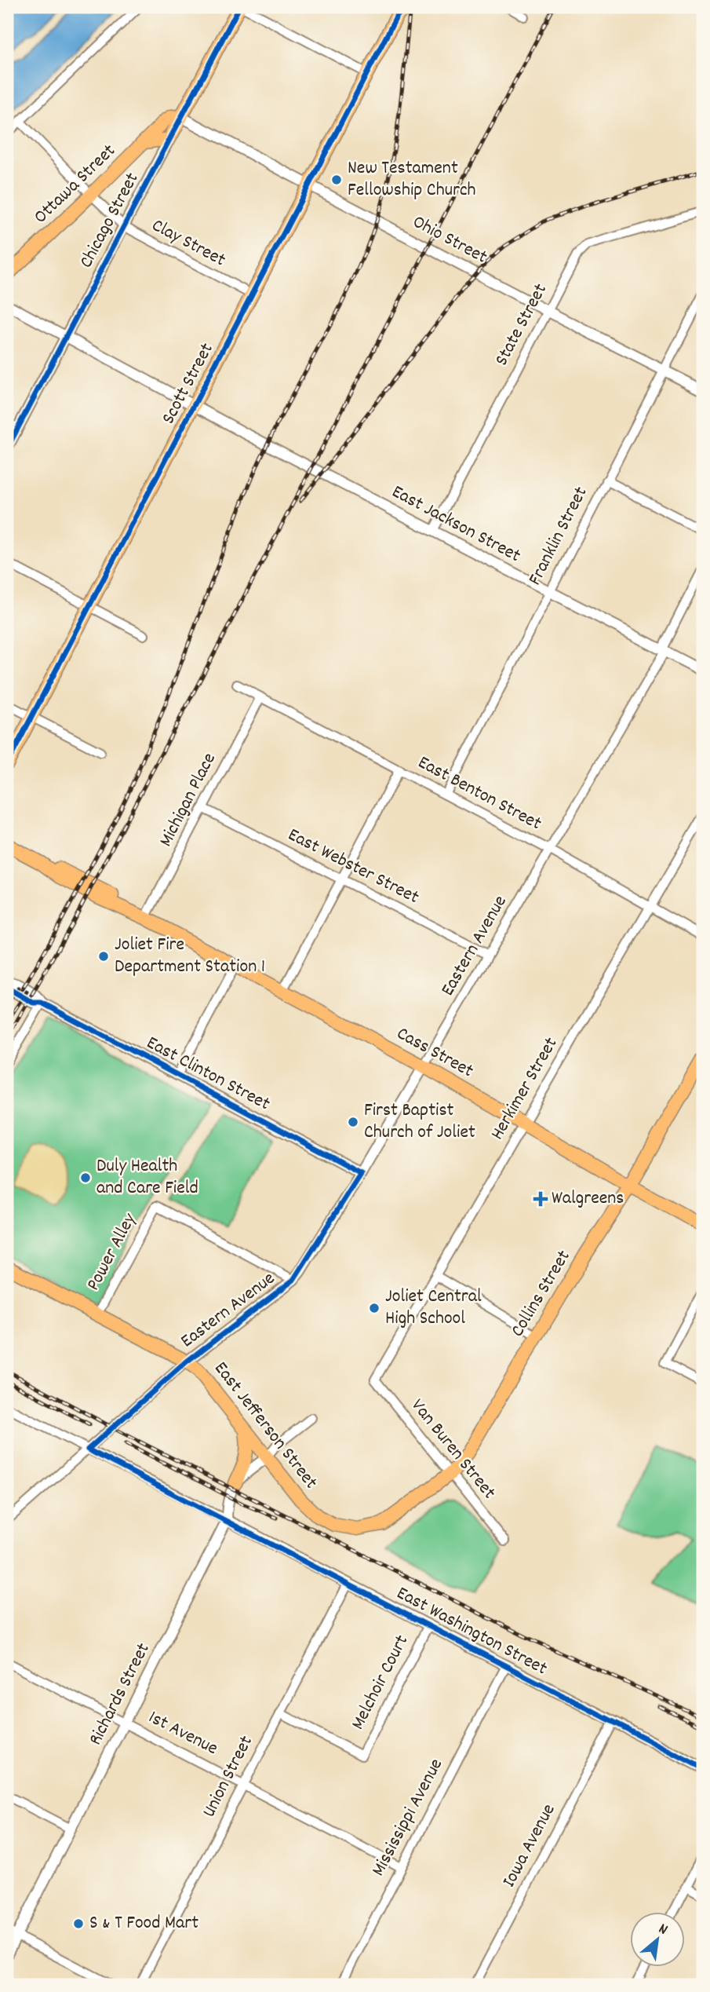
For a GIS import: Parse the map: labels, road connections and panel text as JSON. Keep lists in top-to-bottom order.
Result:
{
  "streets": {
    "main road": [
      "Ottawa Street",
      "Chicago Street",
      "Scott Street",
      "Cass Street",
      "Collins Street",
      "East Jefferson Street"
    ],
    "street": [
      "Ohio Street",
      "Clay Street",
      "State Street",
      "East Jackson Street",
      "Franklin Street",
      "East Benton Street",
      "Michigan Place",
      "East Webster Street",
      "Eastern Avenue",
      "East Clinton Street",
      "Herkimer Street",
      "Power Alley",
      "Van Buren Street",
      "East Washington Street",
      "Melchoir Court",
      "Richards Street",
      "1st Avenue",
      "Union Street",
      "Mississippi Avenue",
      "Iowa Avenue"
    ]
  },
  "crossings": [
    ["Ottawa Street", "Chicago Street"],
    ["Ottawa Street", "Ohio Street"],
    ["Ottawa Street", "Clay Street"],
    ["Chicago Street", "Ohio Street"],
    ["Chicago Street", "Clay Street"],
    ["Chicago Street", "East Jackson Street"],
    ["Ohio Street", "State Street"],
    ["Ohio Street", "Scott Street"],
    ["Ohio Street", "Franklin Street"],
    ["Clay Street", "Scott Street"],
    ["State Street", "East Jackson Street"],
    ["Scott Street", "East Jackson Street"],
    ["East Jackson Street", "Franklin Street"],
    ["East Jackson Street", "Eastern Avenue"],
    ["Franklin Street", "East Benton Street"],
    ["East Benton Street", "Michigan Place"],
    ["East Benton Street", "Eastern Avenue"],
    ["East Benton Street", "Herkimer Street"],
    ["Michigan Place", "East Webster Street"],
    ["Michigan Place", "Cass Street"],
    ["East Webster Street", "Eastern Avenue"],
    ["Eastern Avenue", "Cass Street"],
    ["Eastern Avenue", "East Clinton Street"],
    ["Eastern Avenue", "Power Alley"],
    ["Eastern Avenue", "East Jefferson Street"],
    ["Cass Street", "Herkimer Street"],
    ["Cass Street", "Collins Street"],
    ["Herkimer Street", "Van Buren Street"],
    ["Power Alley", "East Jefferson Street"],
    ["Collins Street", "East Jefferson Street"],
    ["Collins Street", "Van Buren Street"],
    ["East Washington Street", "Melchoir Court"],
    ["East Washington Street", "Richards Street"],
    ["East Washington Street", "Union Street"],
    ["East Washington Street", "Mississippi Avenue"],
    ["East Washington Street", "Iowa Avenue"],
    ["Melchoir Court", "Union Street"],
    ["Richards Street", "1st Avenue"],
    ["1st Avenue", "Union Street"],
    ["1st Avenue", "Mississippi Avenue"]
  ],
  "places": {
    "other": [
      "New Testament Fellowship Church",
      "Joliet Fire Department Station 1",
      "First Baptist Church of Joliet",
      "Duly Health and Care Field",
      "Joliet Central High School",
      "S & T Food Mart"
    ],
    "health": ["Walgreens"]
  },
  "north": "top right"
}
